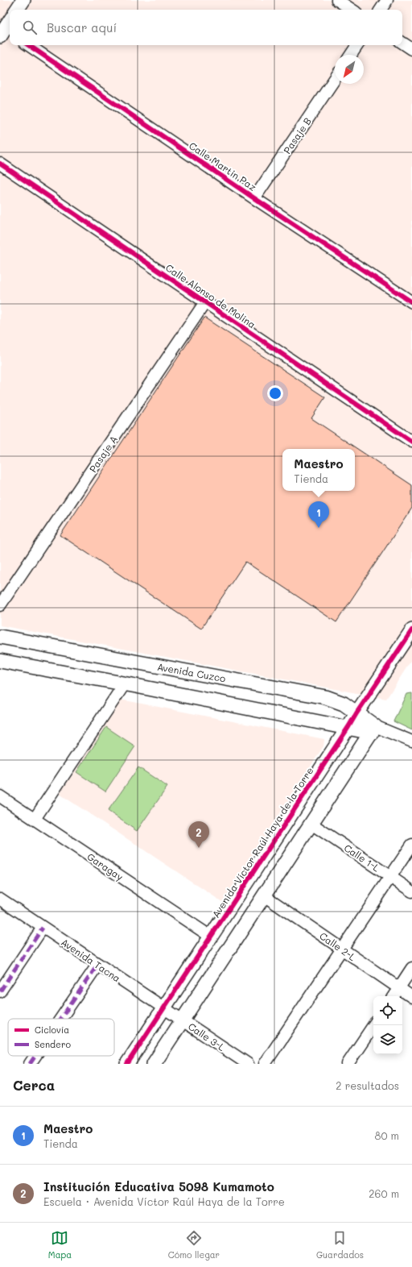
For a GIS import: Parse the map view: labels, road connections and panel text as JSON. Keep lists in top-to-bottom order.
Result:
{
  "streets": {
    "street": [
      "Pasaje B",
      "Calle Martin Paz",
      "Calle Alonso de Molina",
      "Pasaje A",
      "Avenida Cuzco",
      "Avenida Víctor Raúl Haya de la Torre",
      "Calle 1-L",
      "Garagay",
      "Calle 2-L",
      "Avenida Tacna",
      "Calle 3-L"
    ]
  },
  "crossings": [
    ["Pasaje B", "Calle Martin Paz"],
    ["Calle Alonso de Molina", "Pasaje A"],
    ["Avenida Cuzco", "Avenida Víctor Raúl Haya de la Torre"],
    ["Avenida Víctor Raúl Haya de la Torre", "Garagay"],
    ["Avenida Víctor Raúl Haya de la Torre", "Avenida Tacna"],
    ["Avenida Tacna", "Calle 3-L"]
  ],
  "legend": ["Ciclovía", "Sendero"],
  "north": "bottom left",
  "page": {
    "search": "Buscar aquí",
    "popup": ["Maestro", "Tienda"],
    "pins": ["1", "2"],
    "heading": ["Cerca", "2 resultados"],
    "list": [
      {
        "mark": "1",
        "name": "Maestro",
        "note": "Tienda",
        "value": "80 m"
      },
      {
        "mark": "2",
        "name": "Institución Educativa 5098 Kumamoto",
        "note": "Escuela · Avenida Víctor Raúl Haya de la Torre",
        "value": "260 m"
      }
    ],
    "nav": ["Mapa", "Cómo llegar", "Guardados"]
  }
}
